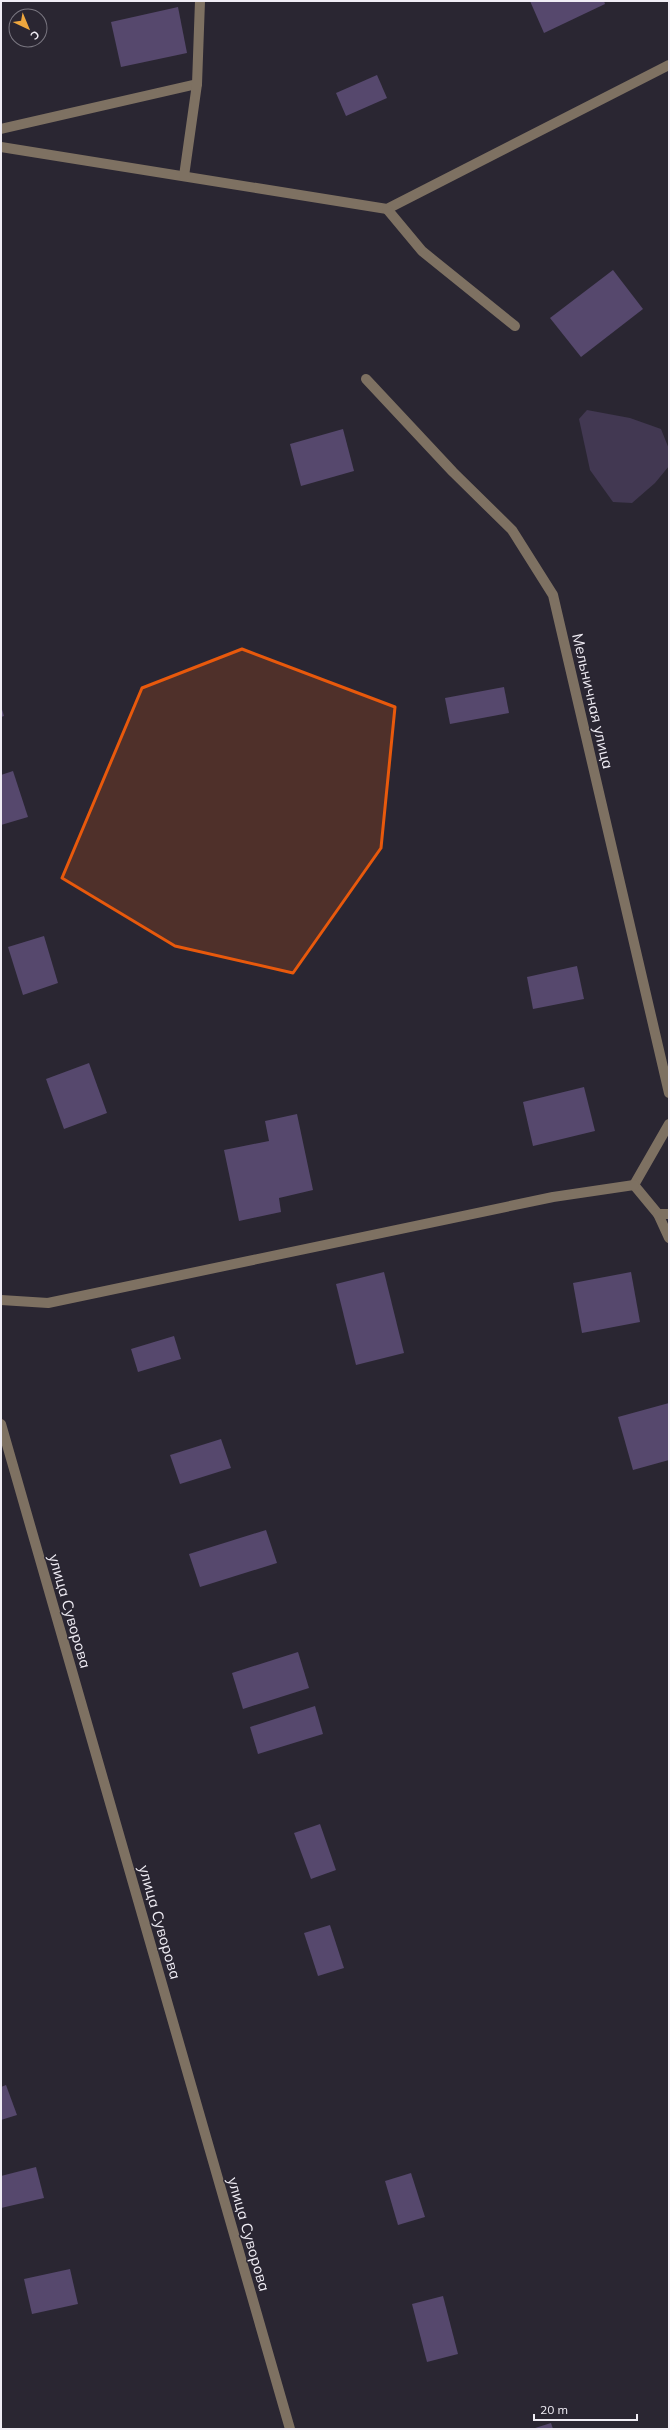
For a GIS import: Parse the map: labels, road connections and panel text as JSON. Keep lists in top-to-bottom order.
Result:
{
  "streets": {
    "street": ["Мельничная улица", "улица Суворова"]
  },
  "scale_bar": "20 m",
  "north": "bottom right"
}
